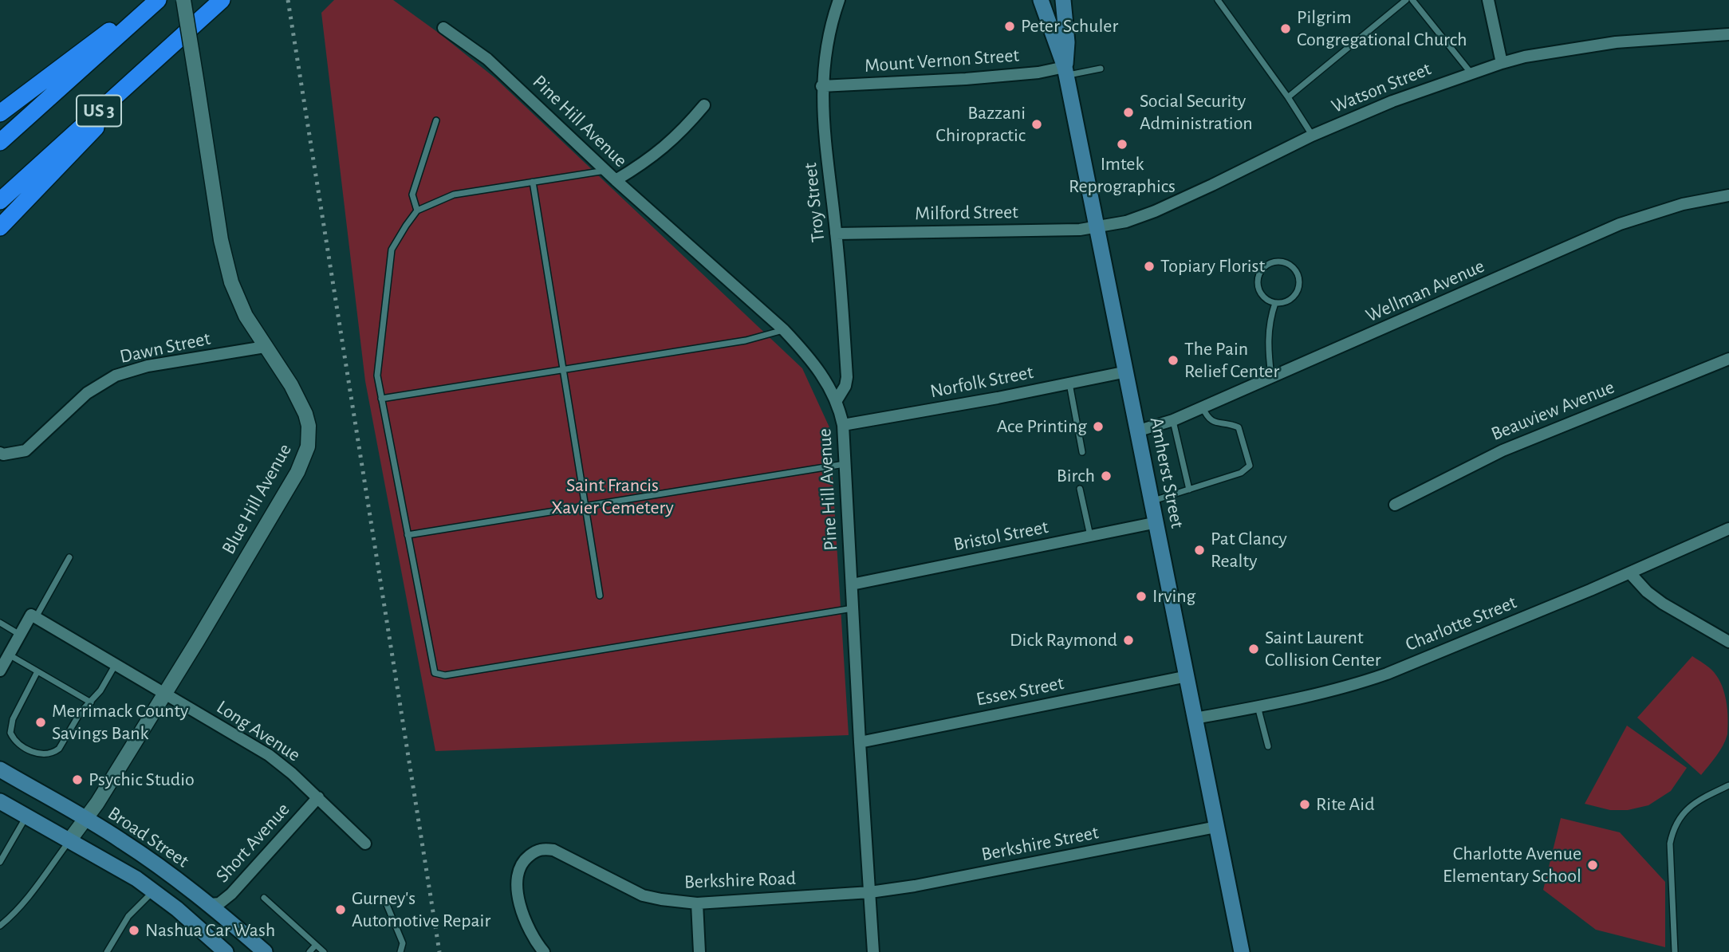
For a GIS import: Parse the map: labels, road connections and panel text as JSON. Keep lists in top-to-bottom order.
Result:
{
  "streets": {
    "highway": ["US 3"],
    "main road": ["Amherst Street", "Broad Street"],
    "street": [
      "Mount Vernon Street",
      "Watson Street",
      "Pine Hill Avenue",
      "Troy Street",
      "Milford Street",
      "Wellman Avenue",
      "Dawn Street",
      "Norfolk Street",
      "Beauview Avenue",
      "Blue Hill Avenue",
      "Bristol Street",
      "Charlotte Street",
      "Essex Street",
      "Long Avenue",
      "Short Avenue",
      "Berkshire Street",
      "Berkshire Road"
    ]
  },
  "crossings": [
    ["Mount Vernon Street", "Troy Street"],
    ["Mount Vernon Street", "Amherst Street"],
    ["Watson Street", "Milford Street"],
    ["Watson Street", "Amherst Street"],
    ["Pine Hill Avenue", "Troy Street"],
    ["Pine Hill Avenue", "Norfolk Street"],
    ["Pine Hill Avenue", "Bristol Street"],
    ["Pine Hill Avenue", "Essex Street"],
    ["Pine Hill Avenue", "Berkshire Street"],
    ["Pine Hill Avenue", "Berkshire Road"],
    ["Troy Street", "Milford Street"],
    ["Milford Street", "Amherst Street"],
    ["Wellman Avenue", "Amherst Street"],
    ["Dawn Street", "Blue Hill Avenue"],
    ["Norfolk Street", "Amherst Street"],
    ["Amherst Street", "Bristol Street"],
    ["Amherst Street", "Charlotte Street"],
    ["Amherst Street", "Essex Street"],
    ["Amherst Street", "Berkshire Street"],
    ["Blue Hill Avenue", "Long Avenue"],
    ["Blue Hill Avenue", "Broad Street"],
    ["Long Avenue", "Short Avenue"],
    ["Broad Street", "Short Avenue"],
    ["Berkshire Street", "Berkshire Road"]
  ],
  "parks": ["Saint Francis Xavier Cemetery"],
  "places": [
    "Peter Schuler",
    "Pilgrim Congregational Church",
    "Social Security Administration",
    "Bazzani Chiropractic",
    "Imtek Reprographics",
    "Topiary Florist",
    "The Pain Relief Center",
    "Ace Printing",
    "Birch",
    "Pat Clancy Realty",
    "Irving",
    "Dick Raymond",
    "Saint Laurent Collision Center",
    "Merrimack County Savings Bank",
    "Psychic Studio",
    "Rite Aid",
    "Charlotte Avenue Elementary School",
    "Gurney's Automotive Repair",
    "Nashua Car Wash"
  ]
}
